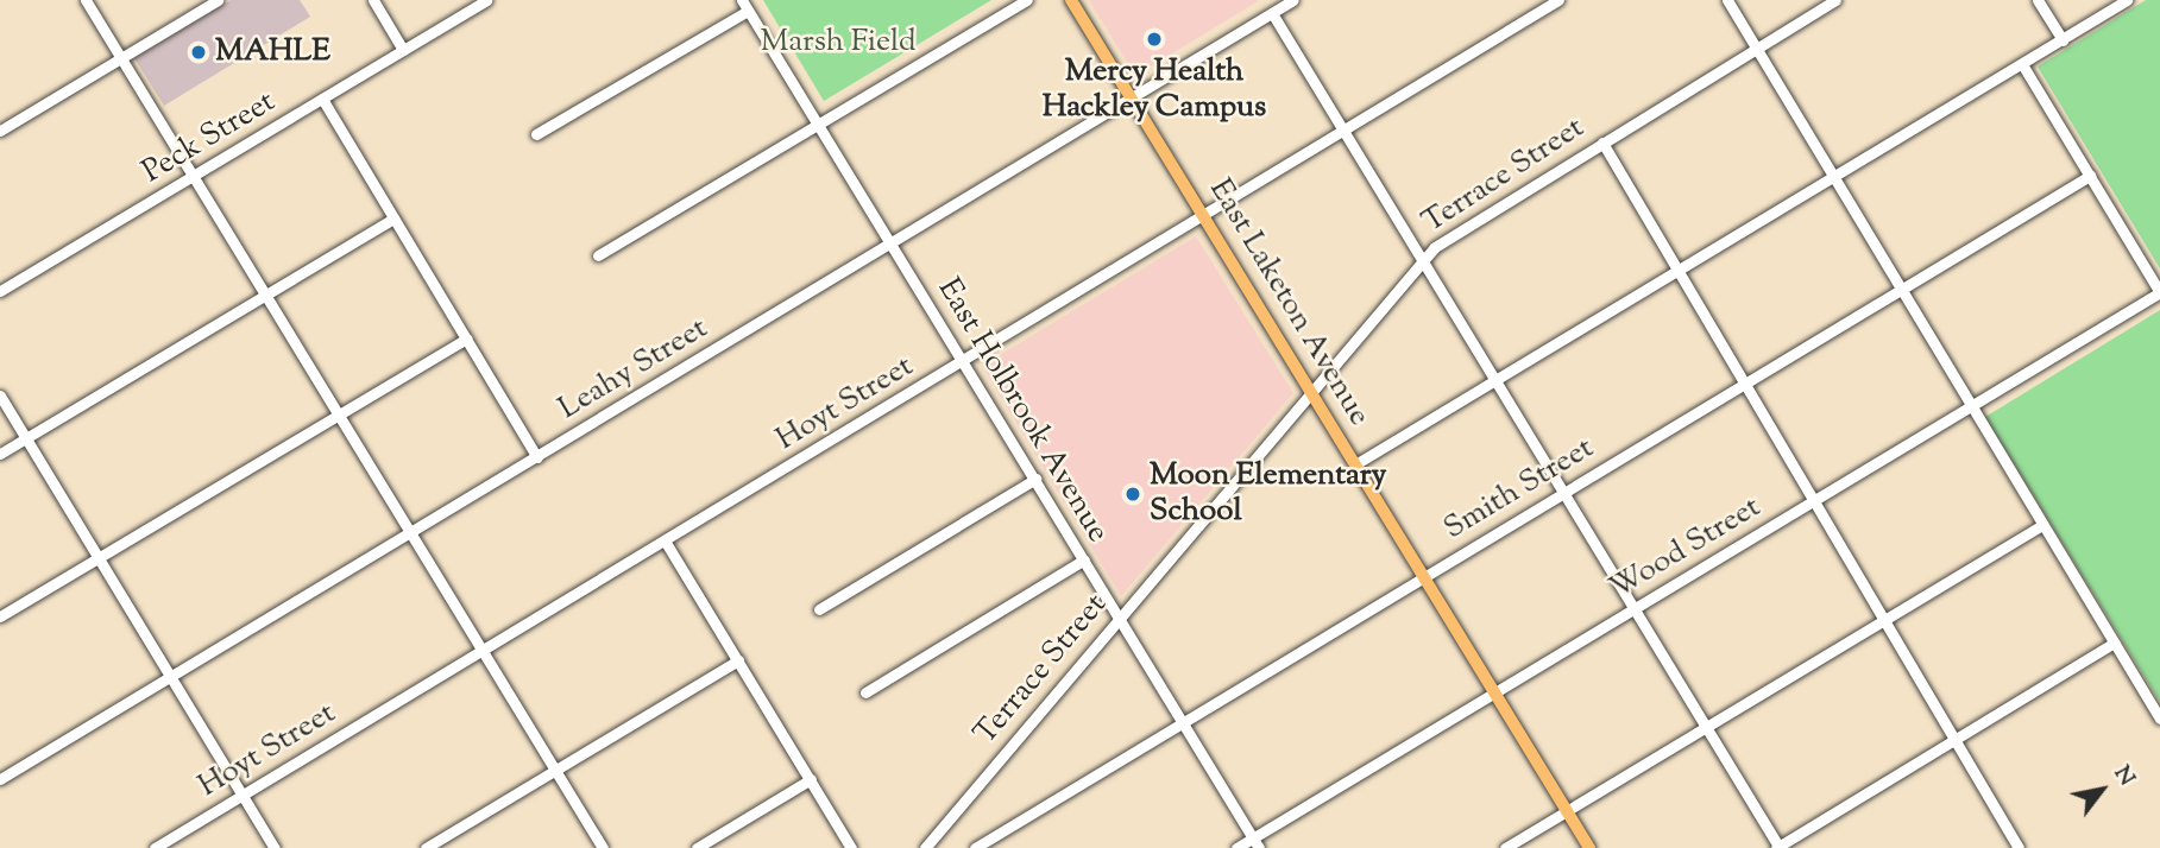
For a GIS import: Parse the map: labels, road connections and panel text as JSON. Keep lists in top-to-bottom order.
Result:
{
  "streets": {
    "main road": ["East Laketon Avenue"],
    "street": [
      "Peck Street",
      "Terrace Street",
      "Leahy Street",
      "Hoyt Street",
      "East Holbrook Avenue",
      "Smith Street",
      "Wood Street"
    ]
  },
  "crossings": [
    ["Terrace Street", "East Laketon Avenue"],
    ["Terrace Street", "East Holbrook Avenue"],
    ["East Laketon Avenue", "Leahy Street"],
    ["East Laketon Avenue", "Hoyt Street"],
    ["East Laketon Avenue", "Smith Street"],
    ["East Laketon Avenue", "Wood Street"],
    ["Leahy Street", "East Holbrook Avenue"],
    ["Hoyt Street", "East Holbrook Avenue"],
    ["East Holbrook Avenue", "Smith Street"],
    ["East Holbrook Avenue", "Wood Street"]
  ],
  "parks": ["Marsh Field"],
  "places": ["Mercy Health Hackley Campus", "MAHLE", "Moon Elementary School"],
  "north": "top right"
}
